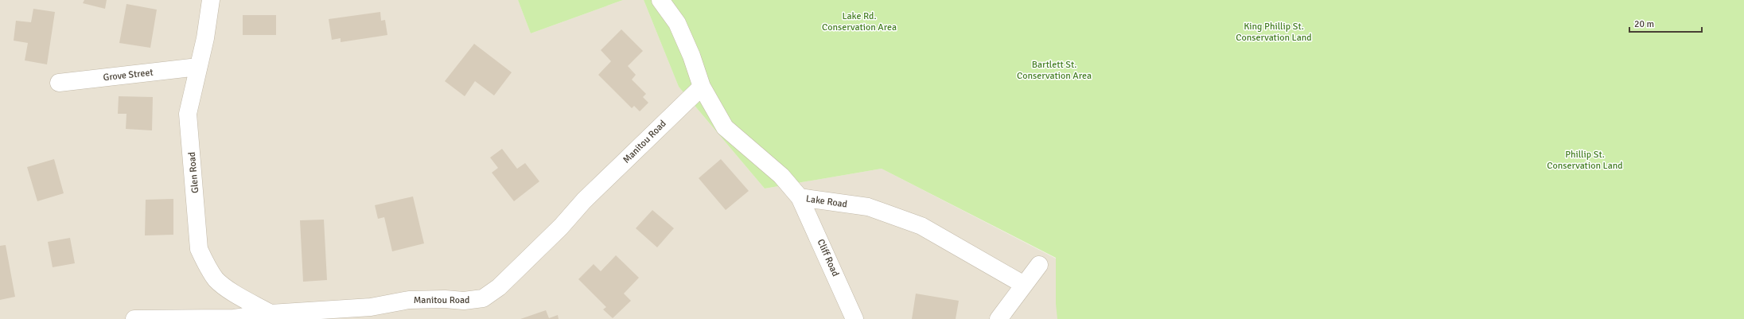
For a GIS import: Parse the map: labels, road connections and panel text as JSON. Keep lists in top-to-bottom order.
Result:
{
  "streets": {
    "street": [
      "Grove Street",
      "Manitou Road",
      "Glen Road",
      "Lake Road",
      "Cliff Road"
    ]
  },
  "crossings": [
    ["Grove Street", "Glen Road"],
    ["Manitou Road", "Glen Road"],
    ["Manitou Road", "Lake Road"],
    ["Lake Road", "Cliff Road"]
  ],
  "parks": [
    "Lake Rd. Conservation Area",
    "King Phillip St. Conservation Land",
    "Bartlett St. Conservation Area",
    "Phillip St. Conservation Land"
  ],
  "scale_bar": "20 m"
}
